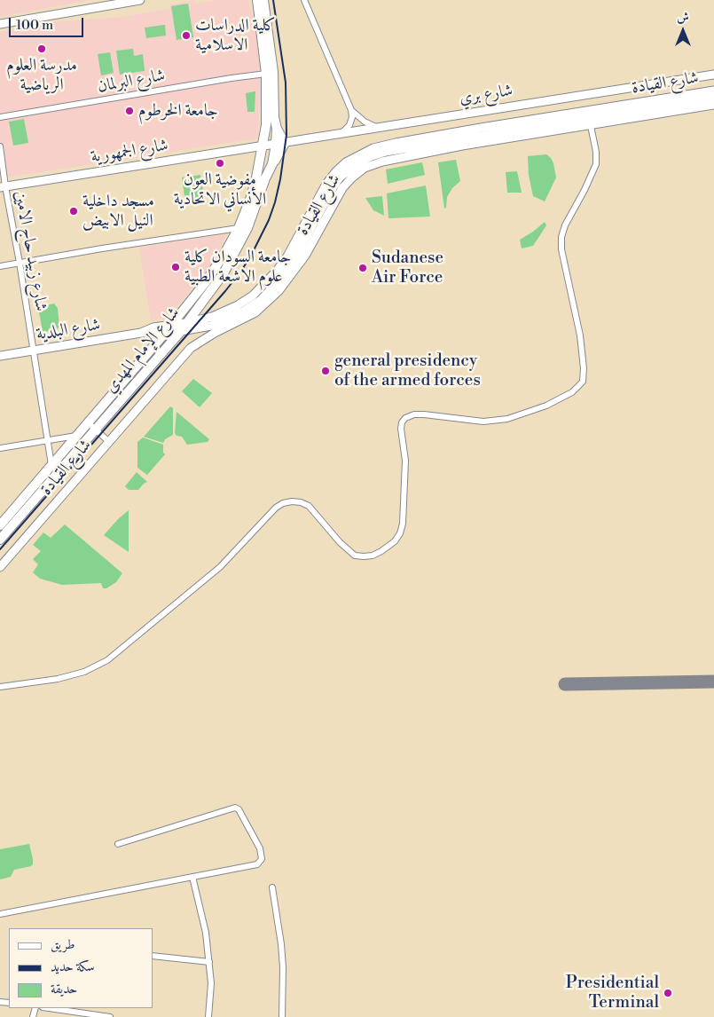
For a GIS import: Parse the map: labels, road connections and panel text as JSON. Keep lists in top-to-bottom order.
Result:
{
  "streets": {
    "main road": [
      "شارع القيادة",
      "شارع بري",
      "شارع الجمهورية",
      "شارع البلدية",
      "شارع الإمام المهدي"
    ],
    "street": ["شارع البرلمان", "شارع زبيد حاج الامين"]
  },
  "crossings": [
    ["شارع البرلمان", "شارع الإمام المهدي"],
    ["شارع القيادة", "شارع البلدية"],
    ["شارع القيادة", "شارع الإمام المهدي"],
    ["شارع بري", "شارع الجمهورية"],
    ["شارع بري", "شارع الإمام المهدي"],
    ["شارع الجمهورية", "شارع زبيد حاج الامين"],
    ["شارع الجمهورية", "شارع الإمام المهدي"],
    ["شارع زبيد حاج الامين", "شارع البلدية"]
  ],
  "places": [
    "كلية الدراسات الاسلامية",
    "مدرسة العلوم الرياضية",
    "جامعة الخرطوم",
    "مفوضية العون الأنساني الاتحادية",
    "مسجد داخلية النيل الابيض",
    "جامعة السودان كلية علوم الاشعة الطبية",
    "Sudanese Air Force",
    "general presidency of the armed forces",
    "Presidential Terminal"
  ],
  "legend": ["طريق", "سكة حديد", "حديقة"],
  "scale_bar": "100 m",
  "north": "top"
}
